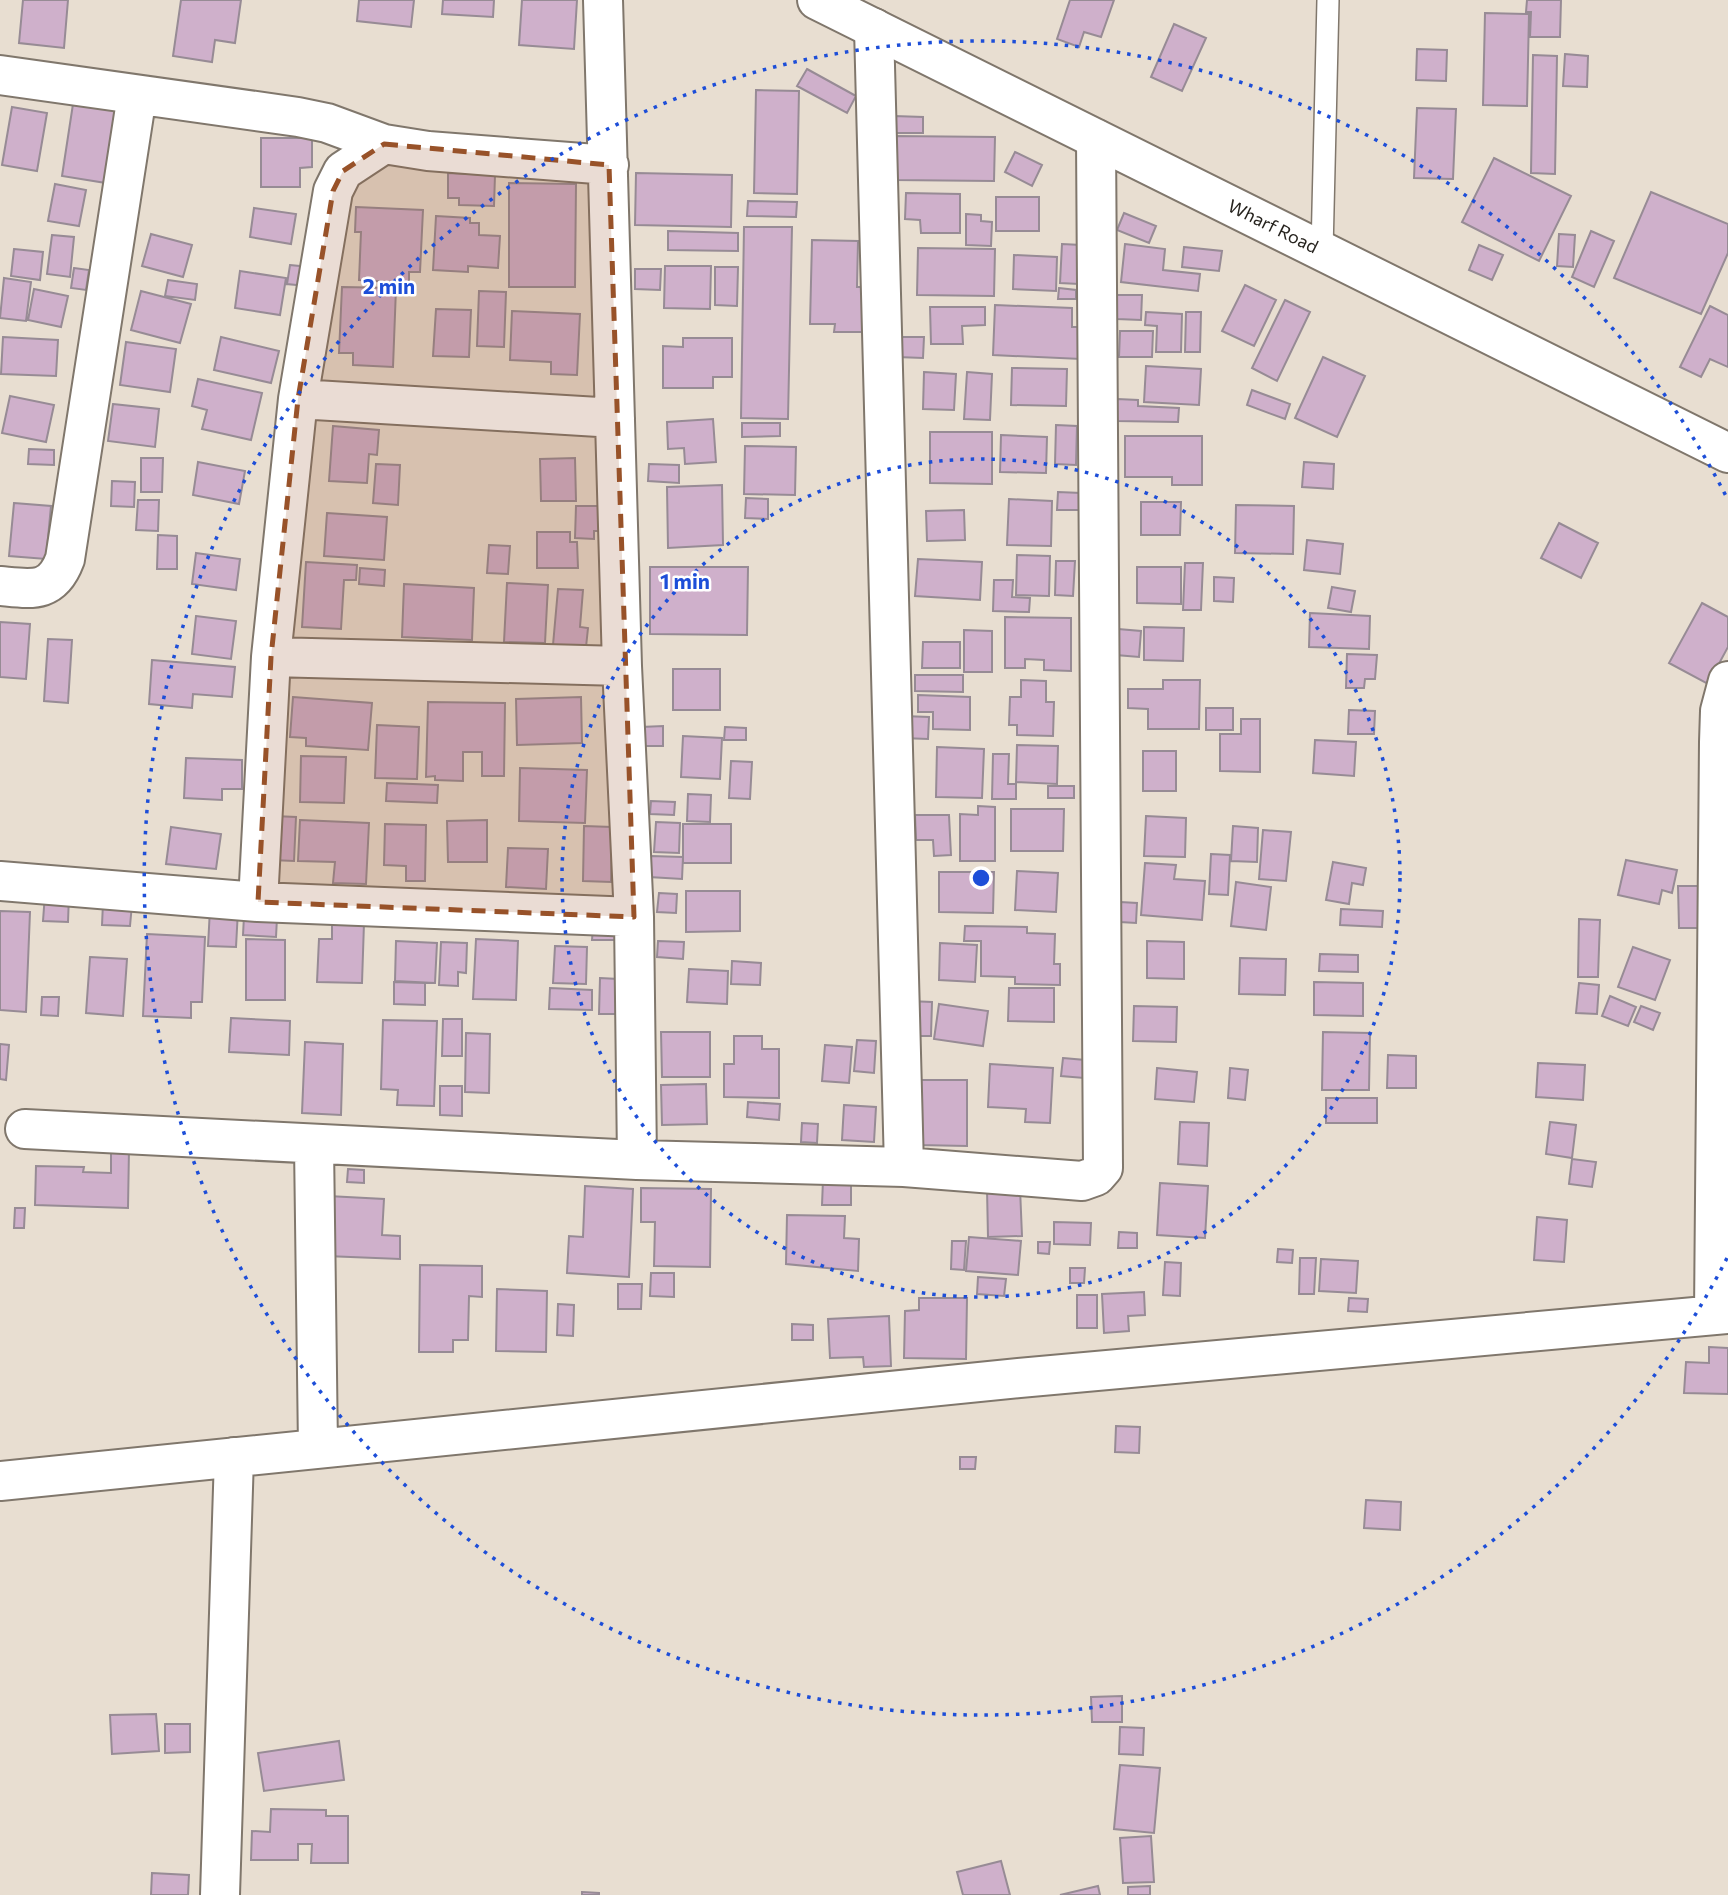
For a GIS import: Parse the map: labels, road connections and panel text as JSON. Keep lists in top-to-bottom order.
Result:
{
  "streets": {
    "street": ["Wharf Road"]
  },
  "rings": ["2 min", "1 min"]
}
